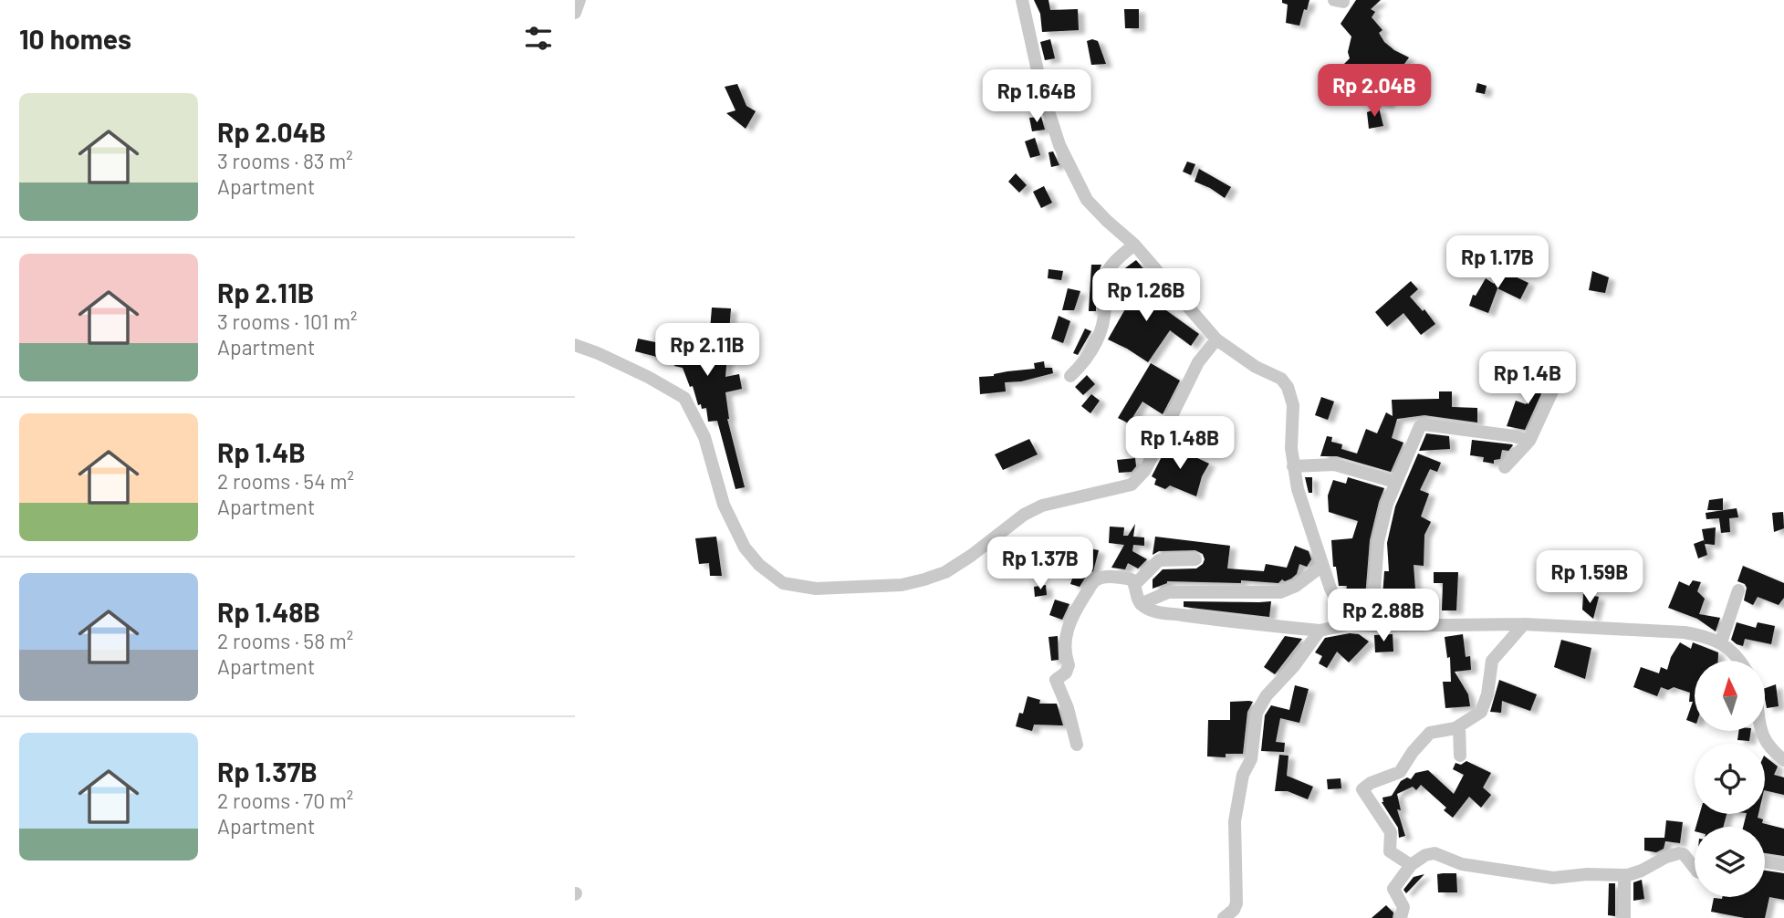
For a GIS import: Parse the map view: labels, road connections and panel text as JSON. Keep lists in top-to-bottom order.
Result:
{
  "north": "top",
  "page": {
    "heading": "10 homes",
    "price": [
      "Rp 2.04B",
      "Rp 1.64B",
      "Rp 1.17B",
      "Rp 1.26B",
      "Rp 2.11B",
      "Rp 1.4B",
      "Rp 1.48B",
      "Rp 1.37B",
      "Rp 1.59B",
      "Rp 2.88B"
    ],
    "list": [
      {
        "name": "Rp 2.04B",
        "note": "3 rooms · 83 m² · Apartment"
      },
      {
        "name": "Rp 2.11B",
        "note": "3 rooms · 101 m² · Apartment"
      },
      {
        "name": "Rp 1.4B",
        "note": "2 rooms · 54 m² · Apartment"
      },
      {
        "name": "Rp 1.48B",
        "note": "2 rooms · 58 m² · Apartment"
      },
      {
        "name": "Rp 1.37B",
        "note": "2 rooms · 70 m² · Apartment"
      }
    ]
  }
}
